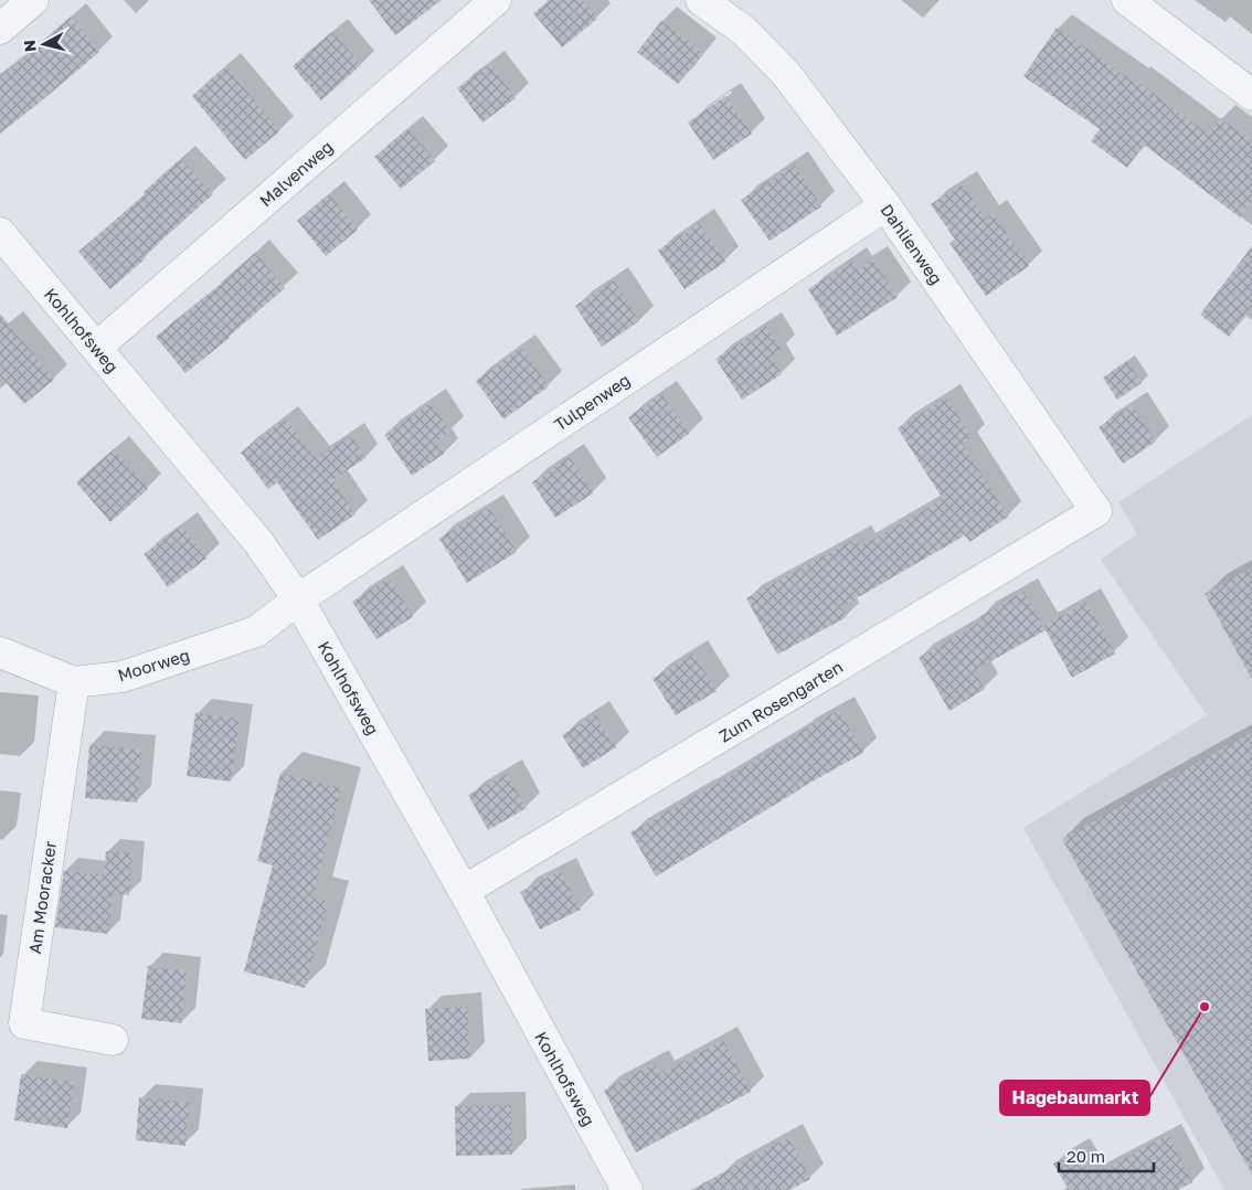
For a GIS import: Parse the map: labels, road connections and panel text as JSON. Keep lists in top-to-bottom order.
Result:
{
  "streets": {
    "street": [
      "Malvenweg",
      "Dahlienweg",
      "Kohlhofsweg",
      "Tulpenweg",
      "Moorweg",
      "Zum Rosengarten",
      "Am Mooracker"
    ]
  },
  "crossings": [
    ["Malvenweg", "Kohlhofsweg"],
    ["Dahlienweg", "Tulpenweg"],
    ["Dahlienweg", "Zum Rosengarten"],
    ["Kohlhofsweg", "Tulpenweg"],
    ["Kohlhofsweg", "Moorweg"],
    ["Kohlhofsweg", "Zum Rosengarten"],
    ["Tulpenweg", "Moorweg"],
    ["Moorweg", "Am Mooracker"]
  ],
  "places": ["Hagebaumarkt"],
  "scale_bar": "20 m",
  "north": "left"
}
